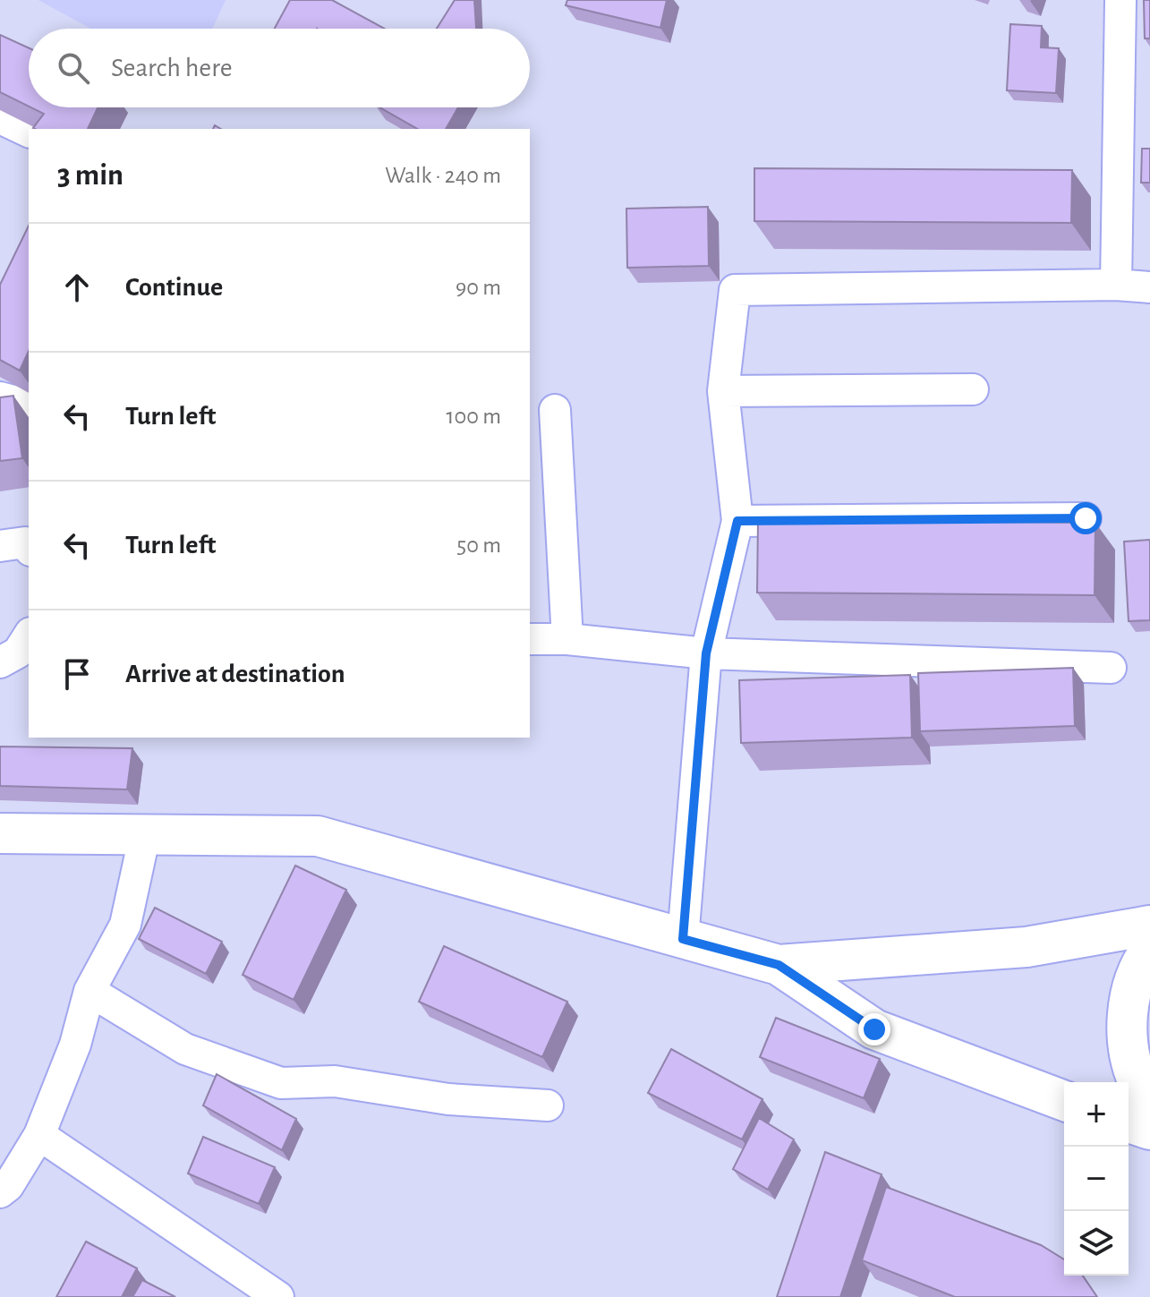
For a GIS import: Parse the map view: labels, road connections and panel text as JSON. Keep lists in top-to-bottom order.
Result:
{
  "page": {
    "search": "Search here",
    "heading": ["3 min", "Walk · 240 m"],
    "list": [
      ["Continue", "90 m"],
      ["Turn left", "100 m"],
      ["Turn left", "50 m"],
      "Arrive at destination"
    ],
    "map_buttons": ["+", "−"]
  }
}
